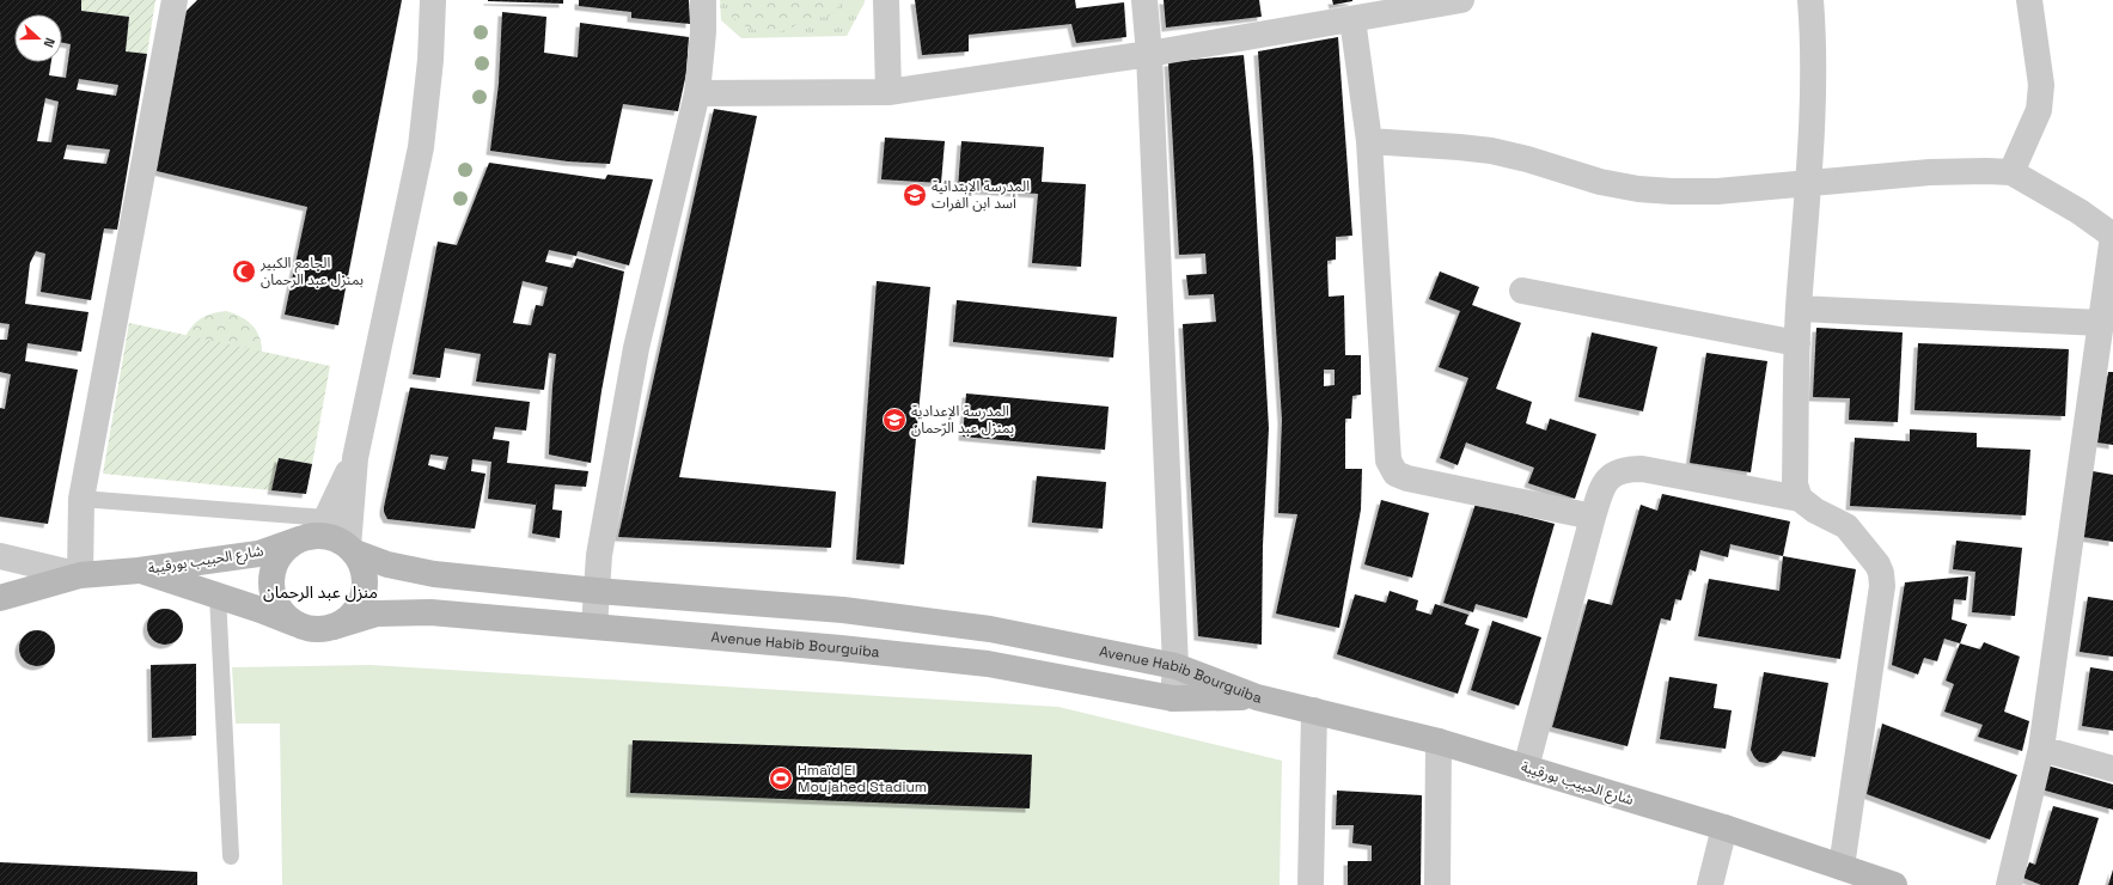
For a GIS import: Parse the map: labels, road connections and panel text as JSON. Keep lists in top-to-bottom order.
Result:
{
  "streets": {
    "street": ["شارع الحبيب بورقيبة", "Avenue Habib Bourguiba"]
  },
  "crossings": [
    ["شارع الحبيب بورقيبة", "Avenue Habib Bourguiba"]
  ],
  "districts": ["منزل عبد الرحمان"],
  "places": {
    "school or university": ["المدرسة الإبتدائية أسد ابن الفرات", "المدرسة الإعدادية بمنزل عبد الرّحمان"],
    "mosque": ["الجامع الكبير بمنزل عبد الرحمان"],
    "sports": ["Hmaïd El Moujahed Stadium"]
  },
  "north": "right"
}
